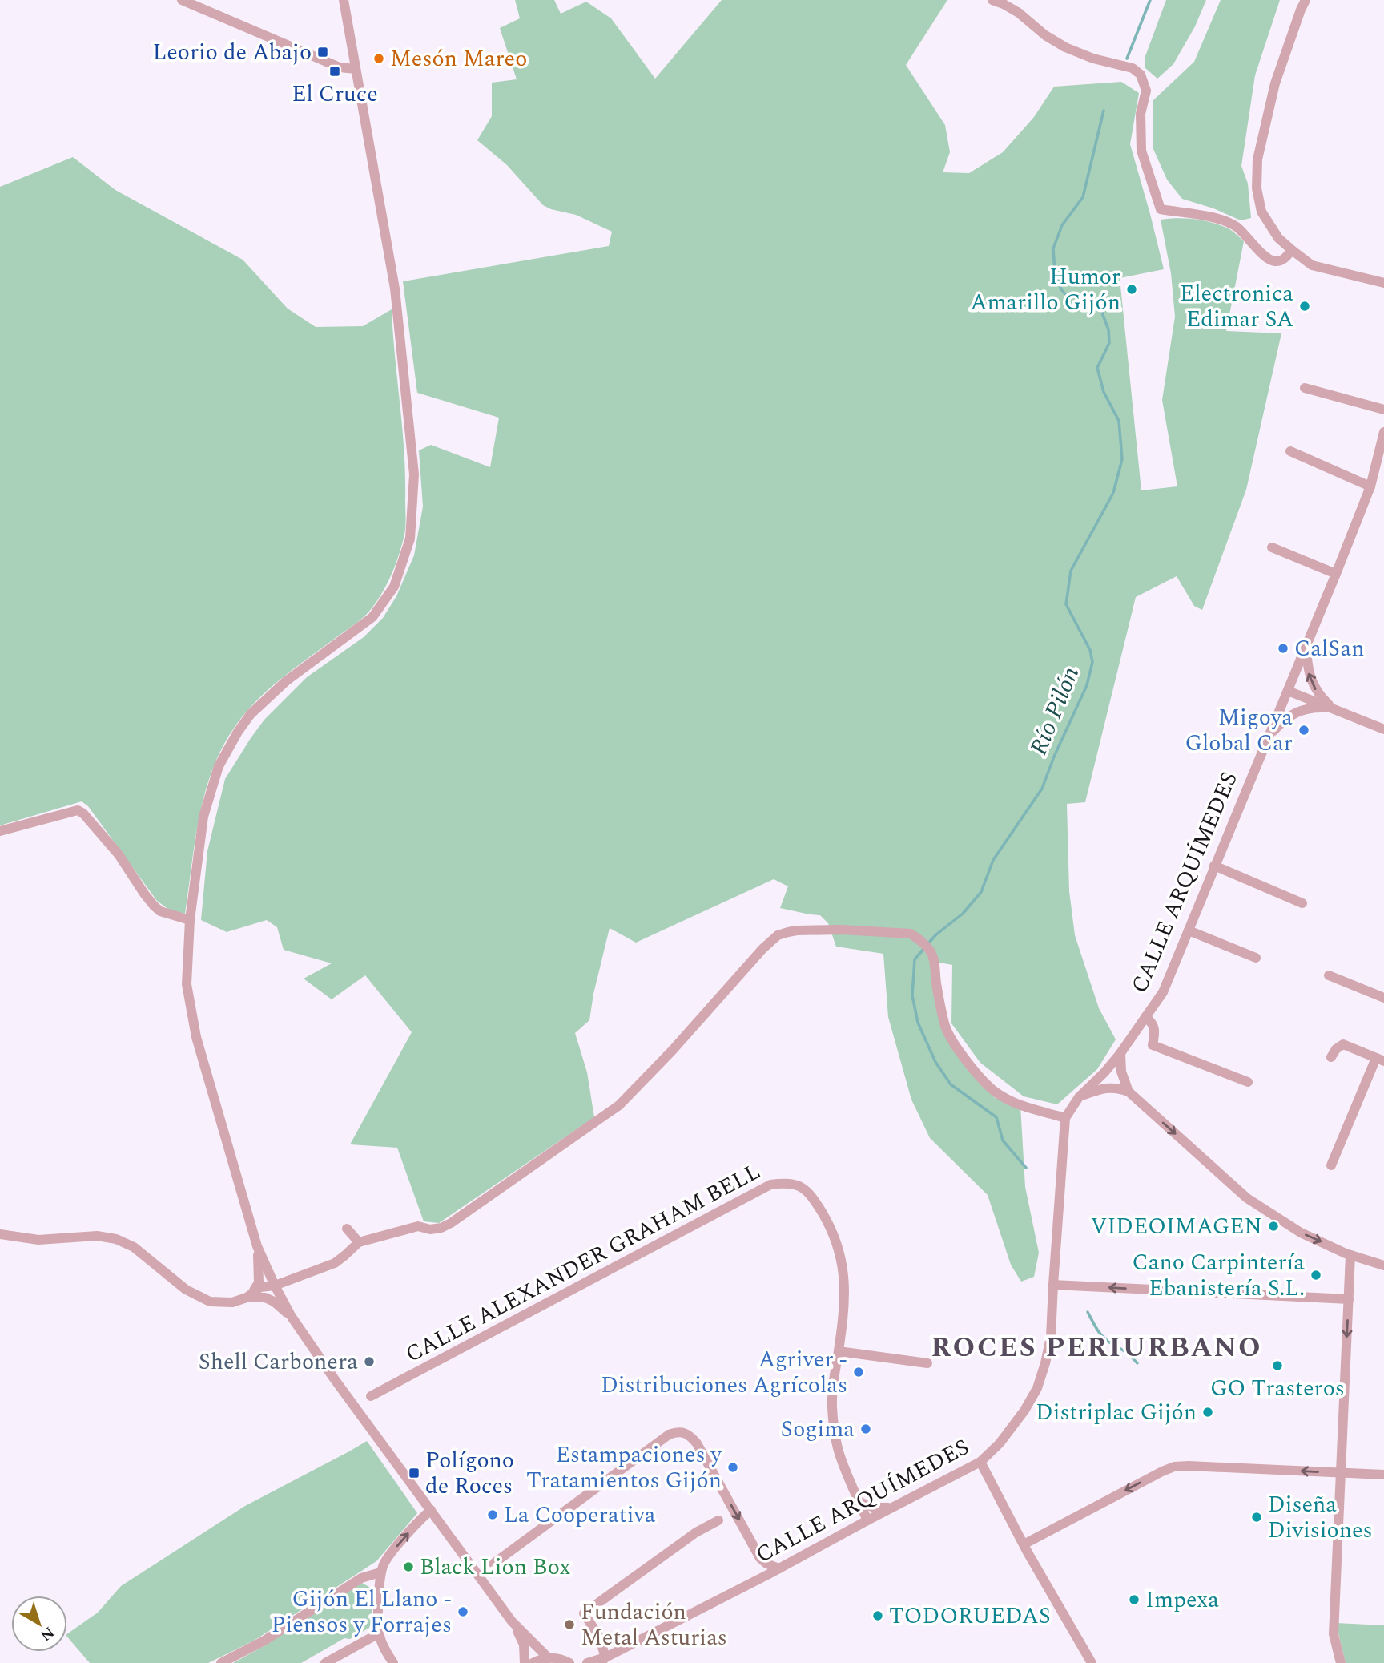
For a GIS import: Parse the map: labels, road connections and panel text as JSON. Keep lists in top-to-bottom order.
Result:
{
  "streets": {
    "street": ["CALLE ARQUÍMEDES", "CALLE ALEXANDER GRAHAM BELL"]
  },
  "crossings": [
    ["CALLE ARQUÍMEDES", "CALLE ALEXANDER GRAHAM BELL"]
  ],
  "districts": ["ROCES PERIURBANO"],
  "water": ["Río Pilón"],
  "places": {
    "transit": ["Leorio de Abajo", "El Cruce", "Polígono de Roces"],
    "other": [
      "Mesón Mareo",
      "Humor Amarillo Gijón",
      "Electronica Edimar SA",
      "CalSan",
      "Migoya Global Car",
      "VIDEOIMAGEN",
      "Cano Carpintería Ebanistería S.L.",
      "Shell Carbonera",
      "GO Trasteros",
      "Agriver - Distribuciones Agrícolas",
      "Distriplac Gijón",
      "Sogima",
      "Estampaciones y Tratamientos Gijón",
      "La Cooperativa",
      "Diseña Divisiones",
      "Black Lion Box",
      "Impexa",
      "Gijón El Llano - Piensos y Forrajes",
      "TODORUEDAS",
      "Fundación Metal Asturias"
    ]
  },
  "north": "bottom right"
}
